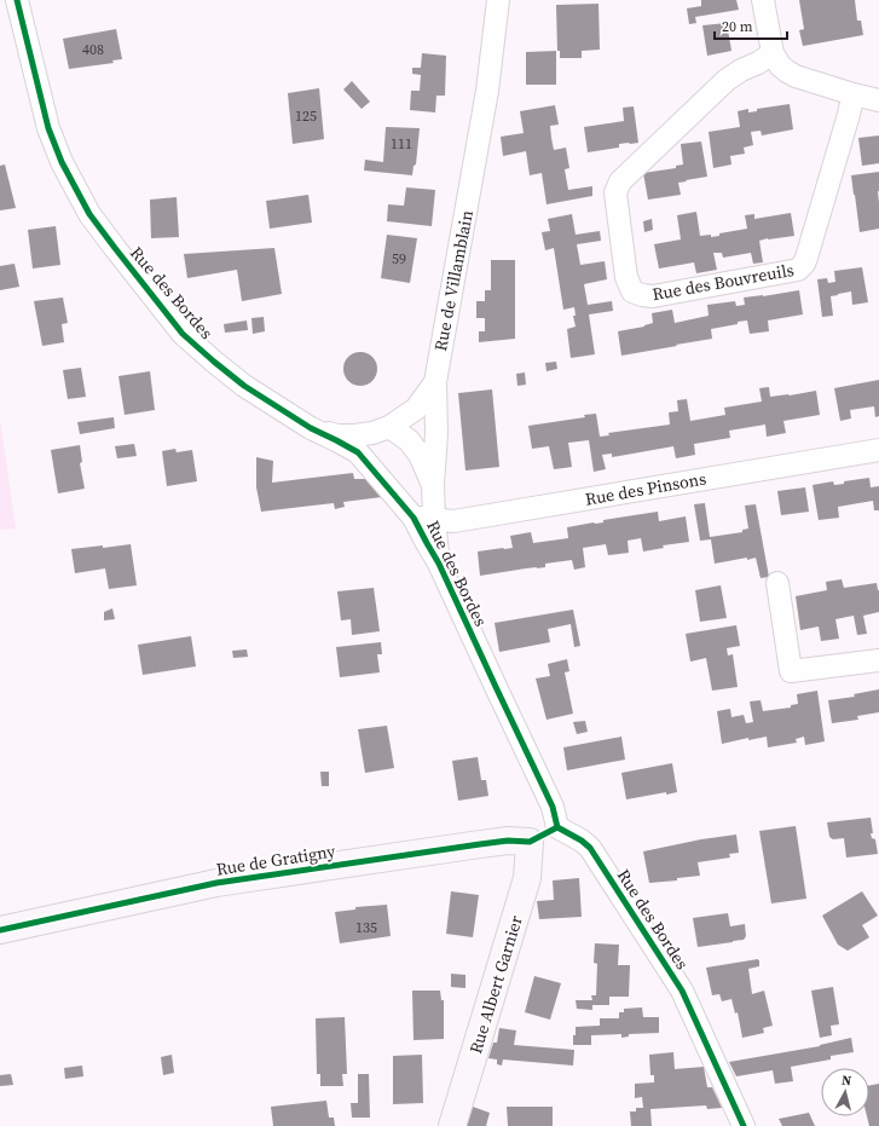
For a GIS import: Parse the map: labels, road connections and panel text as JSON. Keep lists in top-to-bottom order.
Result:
{
  "streets": {
    "street": [
      "Rue de Villamblain",
      "Rue des Bouvreuils",
      "Rue des Bordes",
      "Rue des Pinsons",
      "Rue de Gratigny",
      "Rue Albert Garnier"
    ]
  },
  "crossings": [
    ["Rue de Villamblain", "Rue des Bordes"],
    ["Rue de Villamblain", "Rue des Pinsons"],
    ["Rue des Bordes", "Rue des Pinsons"],
    ["Rue des Bordes", "Rue de Gratigny"],
    ["Rue de Gratigny", "Rue Albert Garnier"]
  ],
  "house_numbers": [
    "408",
    "125",
    "111",
    "59",
    "135"
  ],
  "scale_bar": "20 m",
  "north": "top"
}
